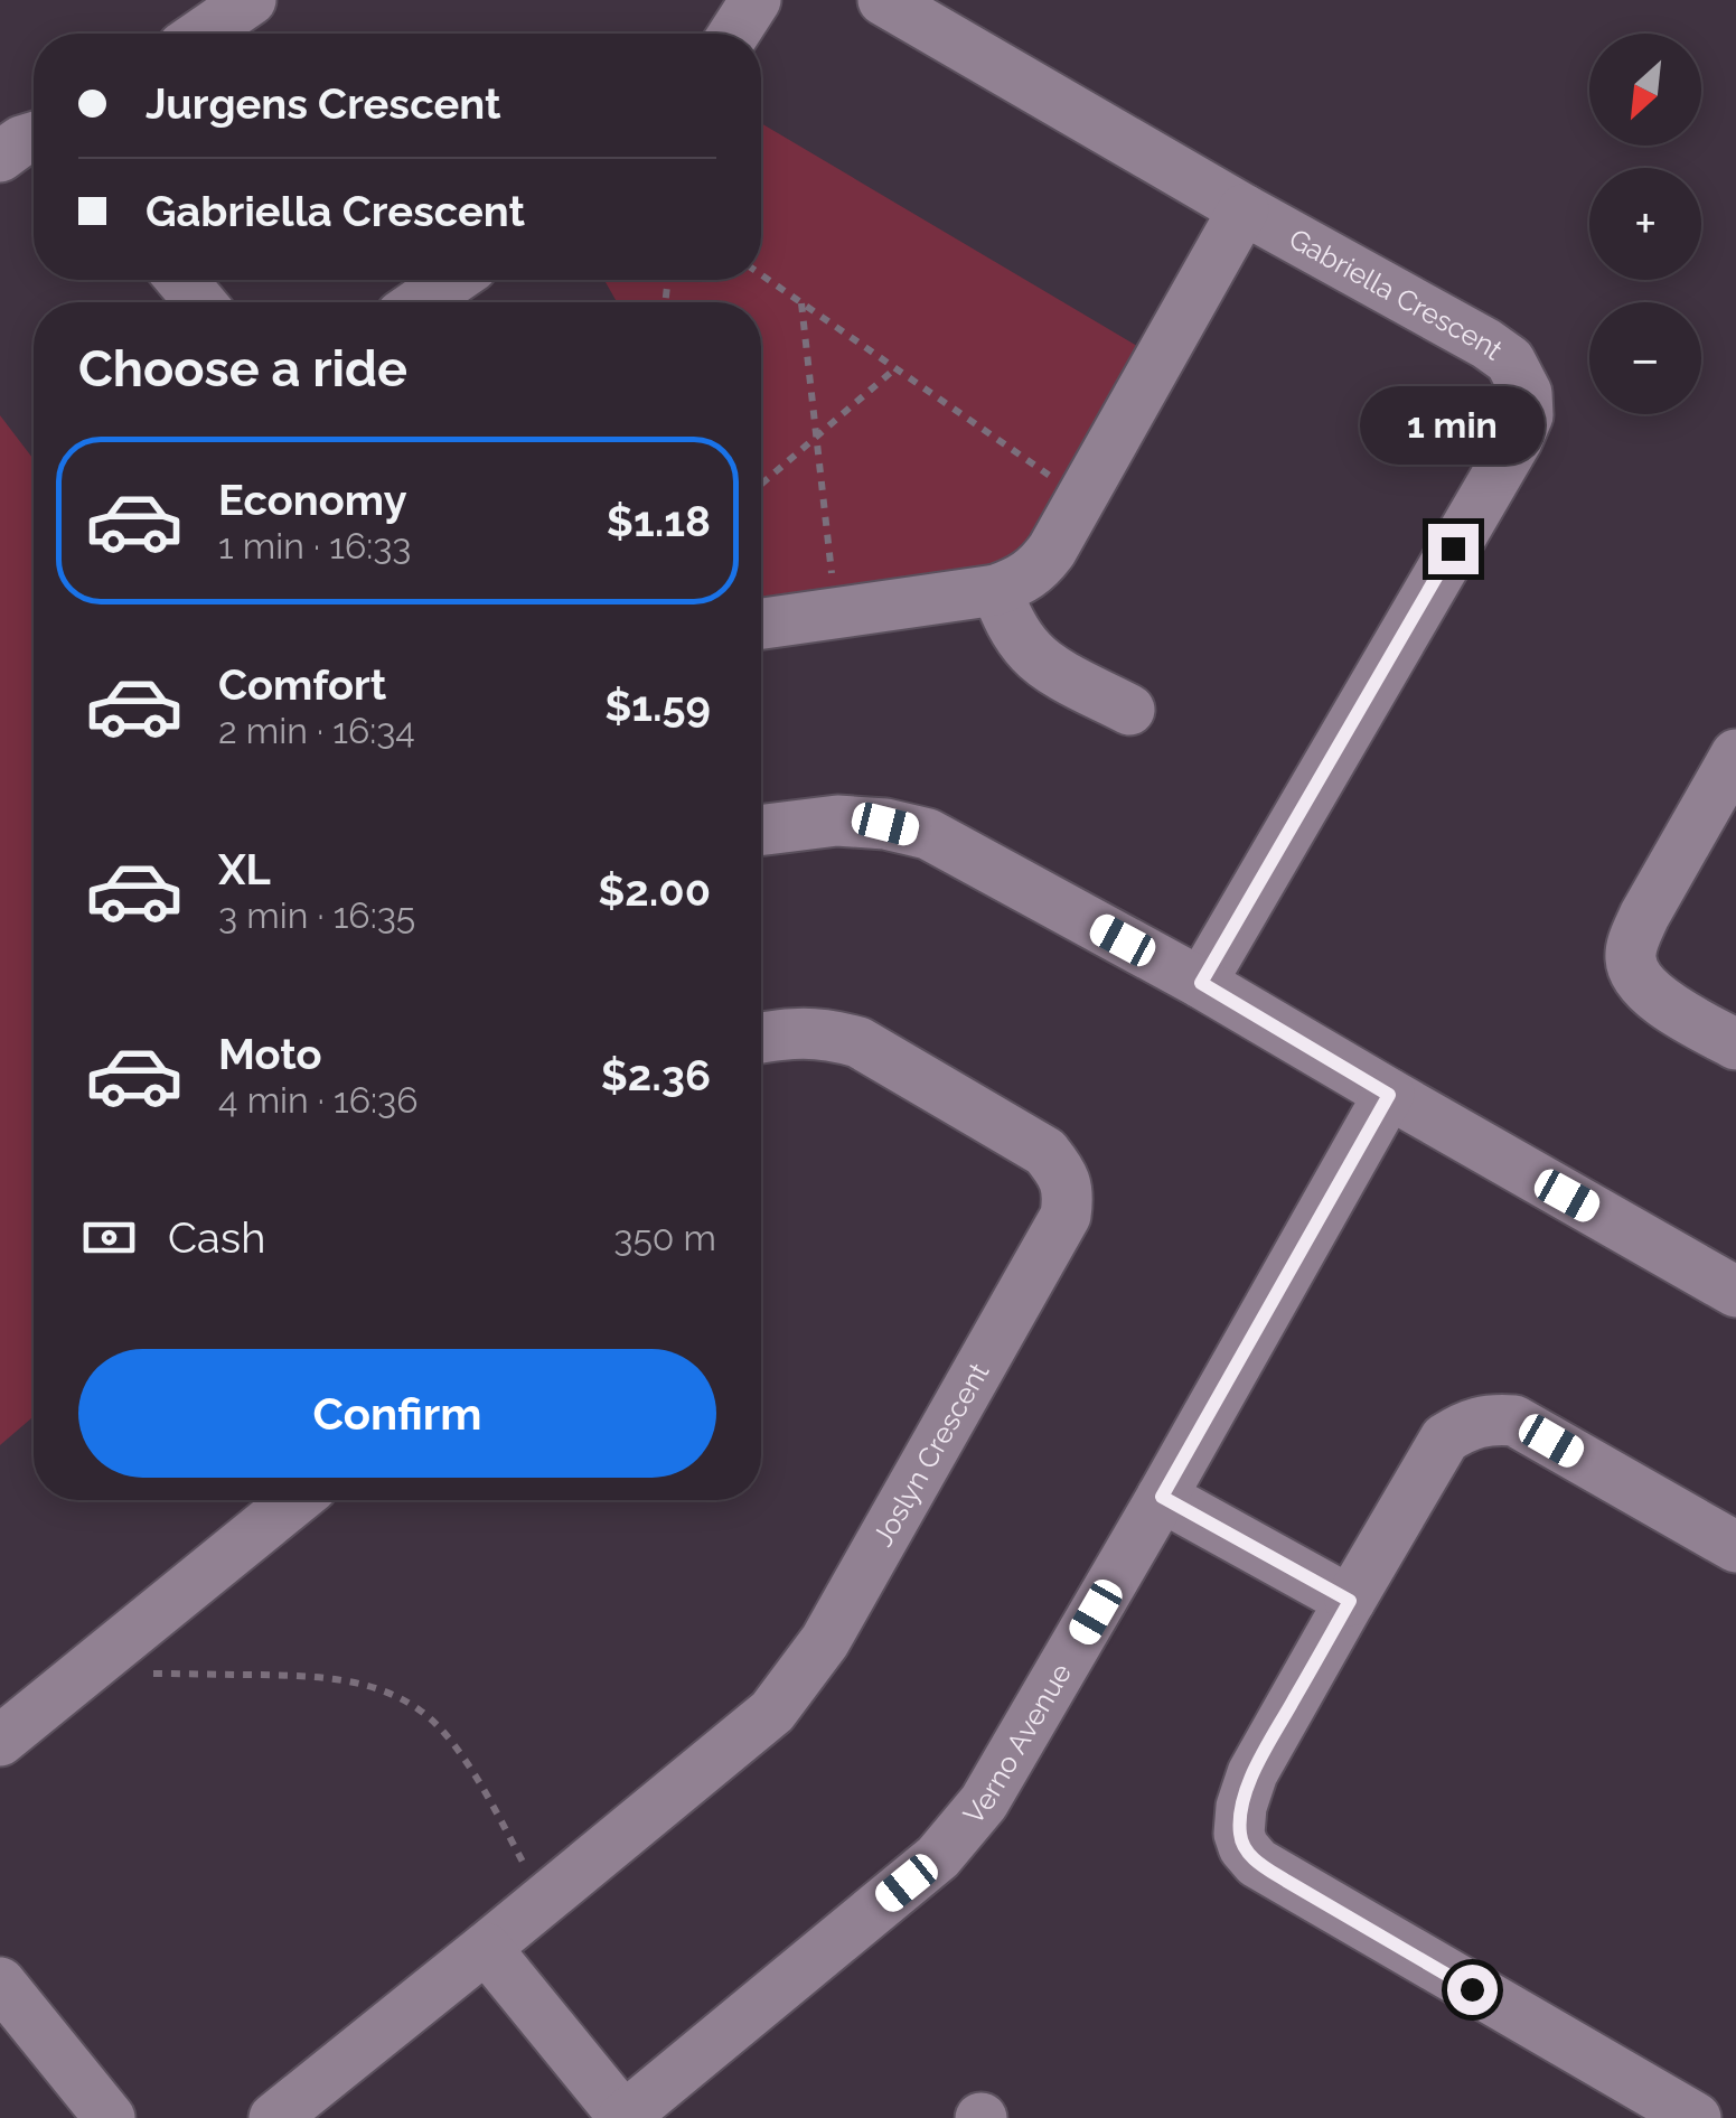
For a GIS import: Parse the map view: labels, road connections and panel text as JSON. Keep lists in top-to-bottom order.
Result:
{
  "streets": {
    "street": ["Gabriella Crescent", "Joslyn Crescent", "Verno Avenue"]
  },
  "north": "bottom left",
  "page": {
    "map_buttons": ["+", "−"],
    "banner": ["Jurgens Crescent", "Gabriella Crescent"],
    "heading": "Choose a ride",
    "bubble": "1 min",
    "list": [
      {
        "name": "Economy",
        "note": "1 min · 16:33",
        "value": "$1.18"
      },
      {
        "name": "Comfort",
        "note": "2 min · 16:34",
        "value": "$1.59"
      },
      {
        "name": "XL",
        "note": "3 min · 16:35",
        "value": "$2.00"
      },
      {
        "name": "Moto",
        "note": "4 min · 16:36",
        "value": "$2.36"
      }
    ],
    "pay": ["Cash", "350 m"],
    "buttons": "Confirm"
  }
}
